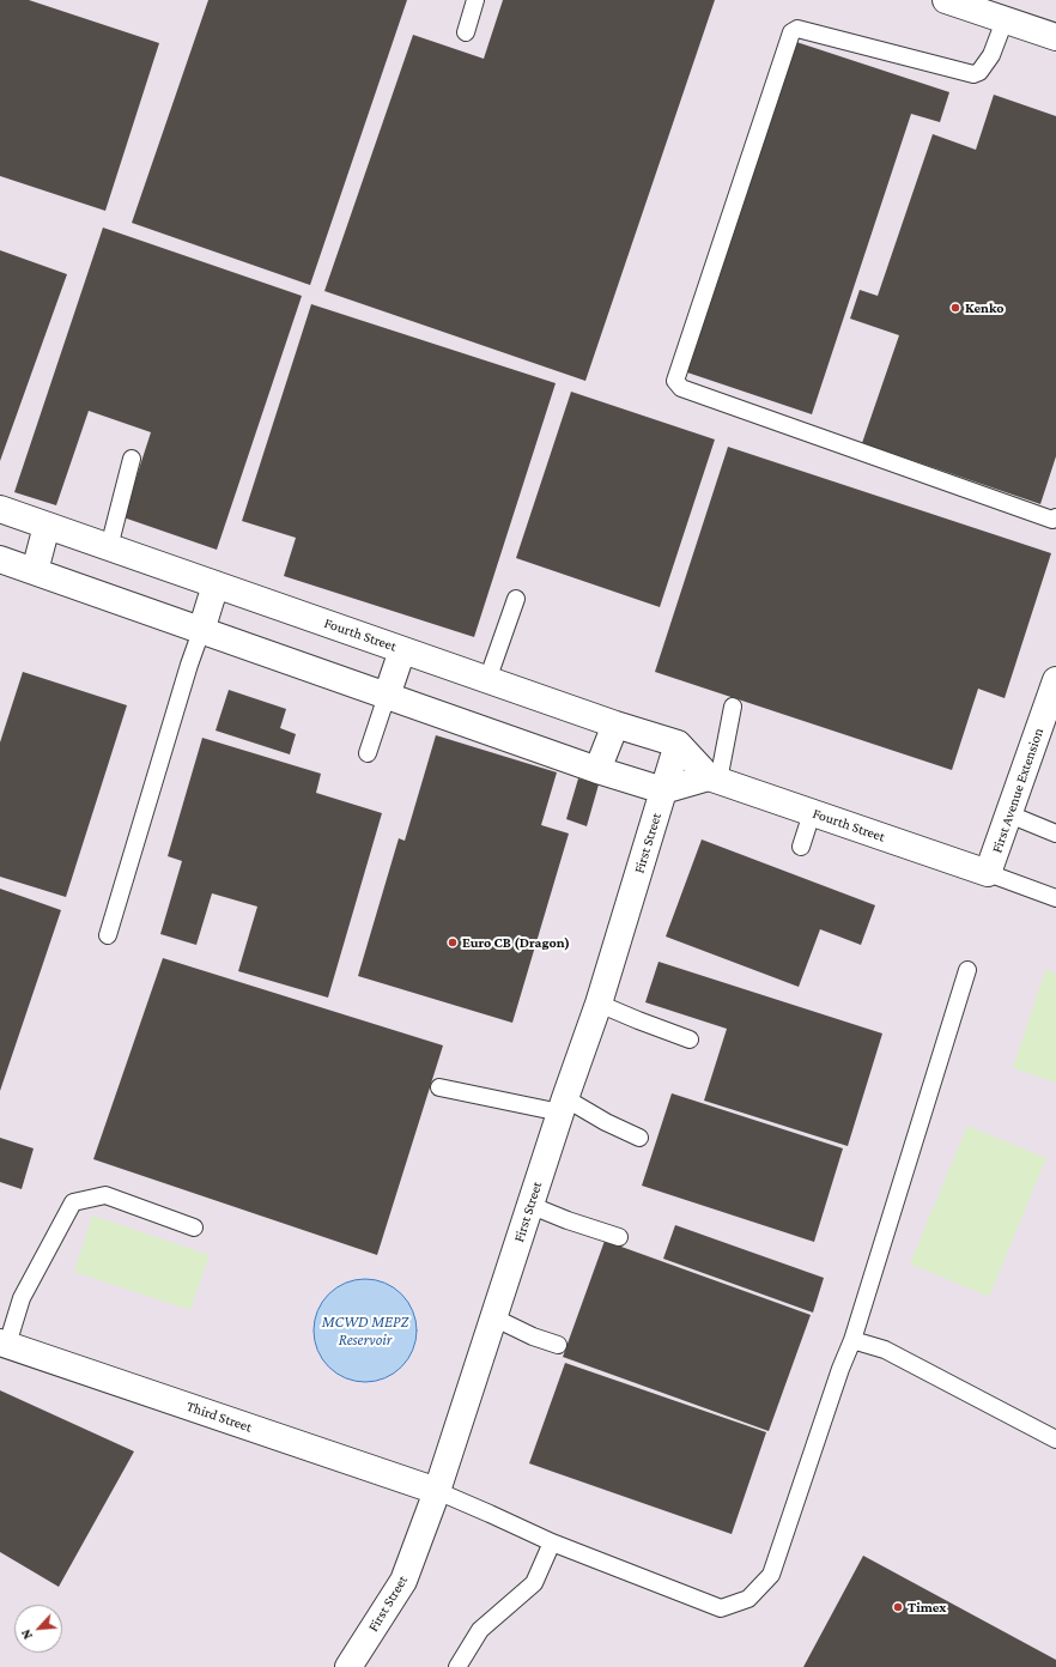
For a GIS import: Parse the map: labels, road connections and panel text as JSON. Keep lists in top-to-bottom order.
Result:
{
  "streets": {
    "street": [
      "Fourth Street",
      "First Avenue Extension",
      "First Street",
      "Third Street"
    ]
  },
  "crossings": [
    ["Fourth Street", "First Avenue Extension"],
    ["Fourth Street", "First Street"],
    ["First Street", "Third Street"]
  ],
  "water": ["MCWD MEPZ Reservoir"],
  "places": ["Kenko", "Euro CB (Dragon)", "Timex"],
  "north": "bottom left"
}
